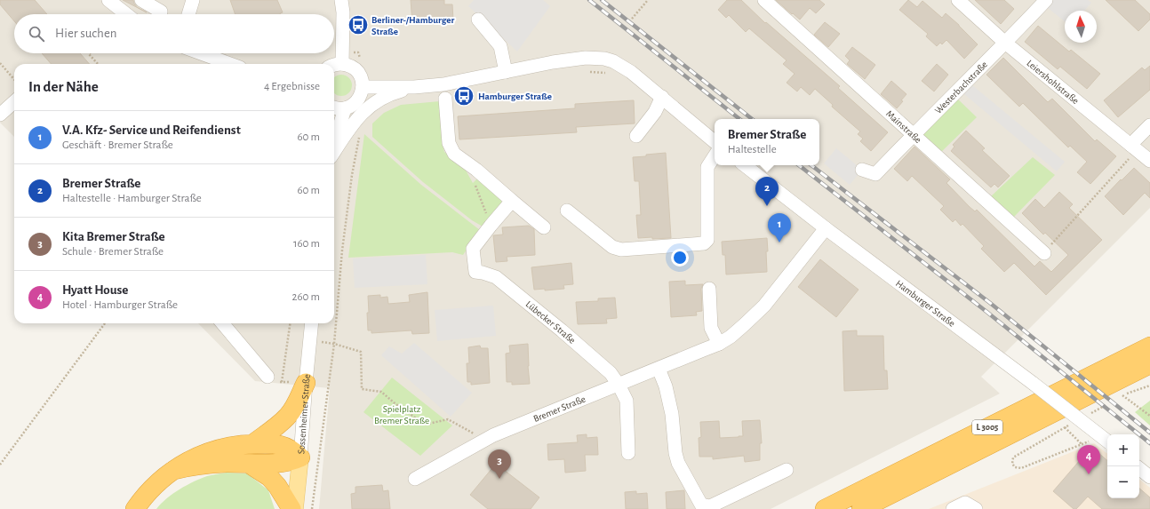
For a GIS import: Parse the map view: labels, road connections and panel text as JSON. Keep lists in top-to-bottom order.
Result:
{
  "streets": {
    "highway": ["L 3005"],
    "main road": ["Sossenheimer Straße"],
    "street": [
      "Leiershohlstraße",
      "Westerbachstraße",
      "Mainstraße",
      "Hamburger Straße",
      "Lübecker Straße",
      "Bremer Straße"
    ]
  },
  "crossings": [
    ["Leiershohlstraße", "Westerbachstraße"],
    ["Westerbachstraße", "Mainstraße"],
    ["Hamburger Straße", "Bremer Straße"],
    ["Lübecker Straße", "Bremer Straße"]
  ],
  "parks": ["Spielplatz Bremer Straße"],
  "places": {
    "bus stop": ["Berliner-/Hamburger Straße", "Hamburger Straße"]
  },
  "north": "top",
  "page": {
    "search": "Hier suchen",
    "heading": ["In der Nähe", "4 Ergebnisse"],
    "list": [
      {
        "mark": "1",
        "name": "V.A. Kfz- Service und Reifendienst",
        "note": "Geschäft · Bremer Straße",
        "value": "60 m"
      },
      {
        "mark": "2",
        "name": "Bremer Straße",
        "note": "Haltestelle · Hamburger Straße",
        "value": "60 m"
      },
      {
        "mark": "3",
        "name": "Kita Bremer Straße",
        "note": "Schule · Bremer Straße",
        "value": "160 m"
      },
      {
        "mark": "4",
        "name": "Hyatt House",
        "note": "Hotel · Hamburger Straße",
        "value": "260 m"
      }
    ],
    "popup": ["Bremer Straße", "Haltestelle"],
    "pins": [
      "2",
      "1",
      "4",
      "3"
    ],
    "map_buttons": ["+", "−"]
  }
}
